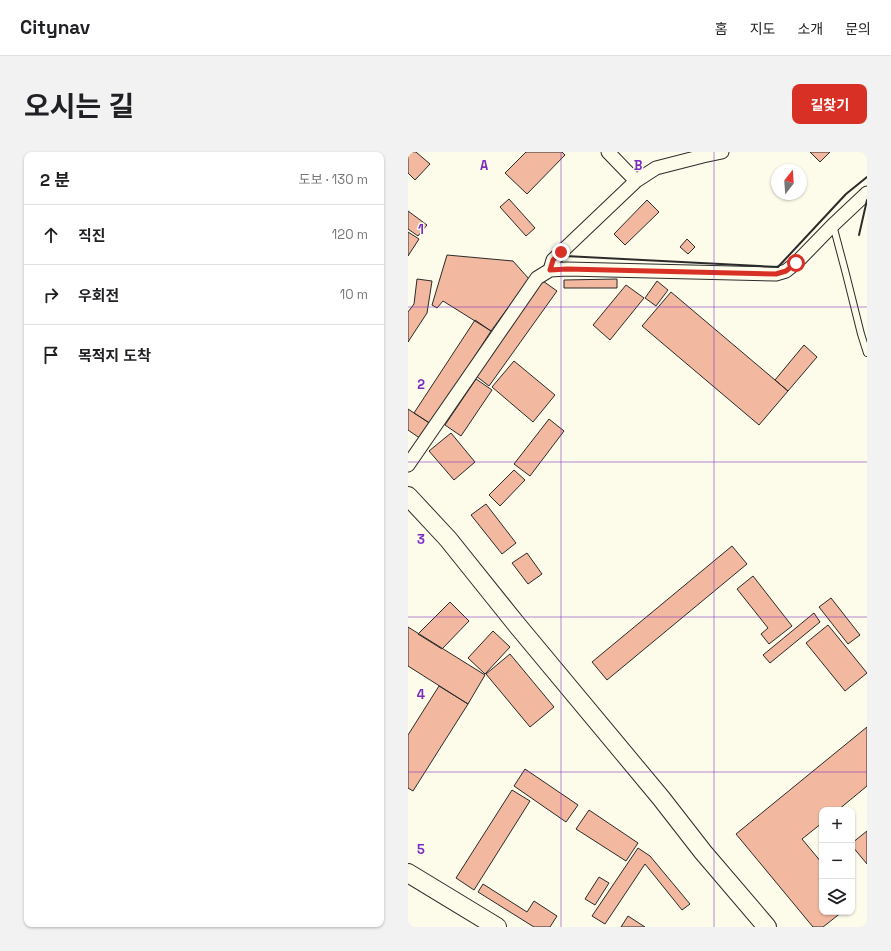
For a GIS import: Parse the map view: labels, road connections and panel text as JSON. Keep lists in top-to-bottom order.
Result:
{
  "north": "top",
  "page": {
    "header": "Citynav",
    "nav": [
      "홈",
      "지도",
      "소개",
      "문의"
    ],
    "title": "오시는 길",
    "buttons": "길찾기",
    "heading": ["2 분", "도보 · 130 m"],
    "list": [
      ["직진", "120 m"],
      ["우회전", "10 m"],
      "목적지 도착"
    ],
    "map_buttons": ["+", "−"]
  },
  "grid": {
    "columns": ["A", "B"],
    "rows": [
      "1",
      "2",
      "3",
      "4",
      "5"
    ]
  }
}
